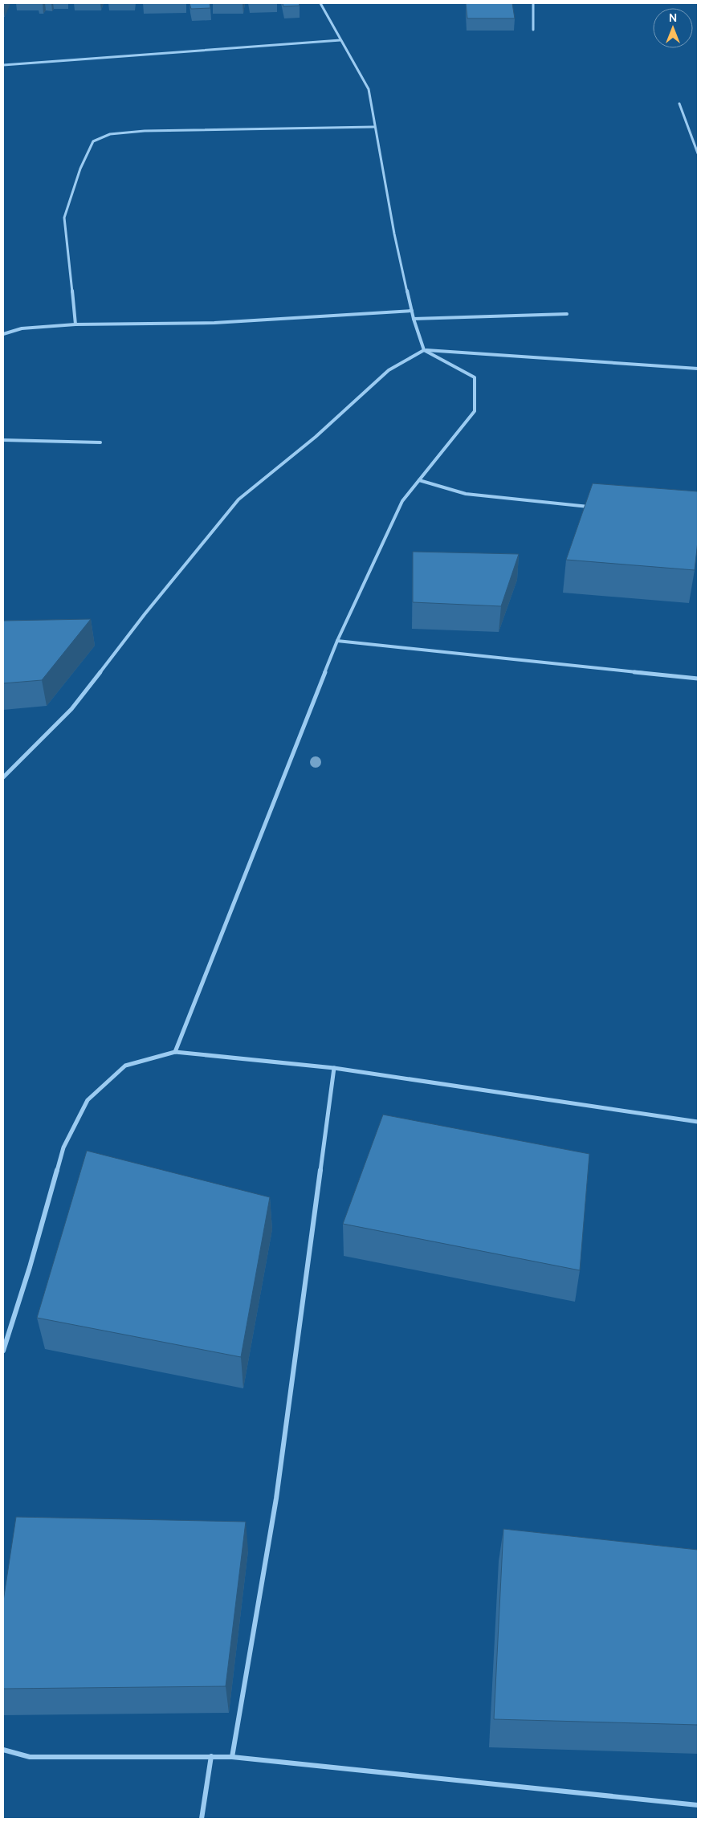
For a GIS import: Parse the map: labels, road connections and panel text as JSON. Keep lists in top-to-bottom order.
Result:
{
  "north": "top"
}
